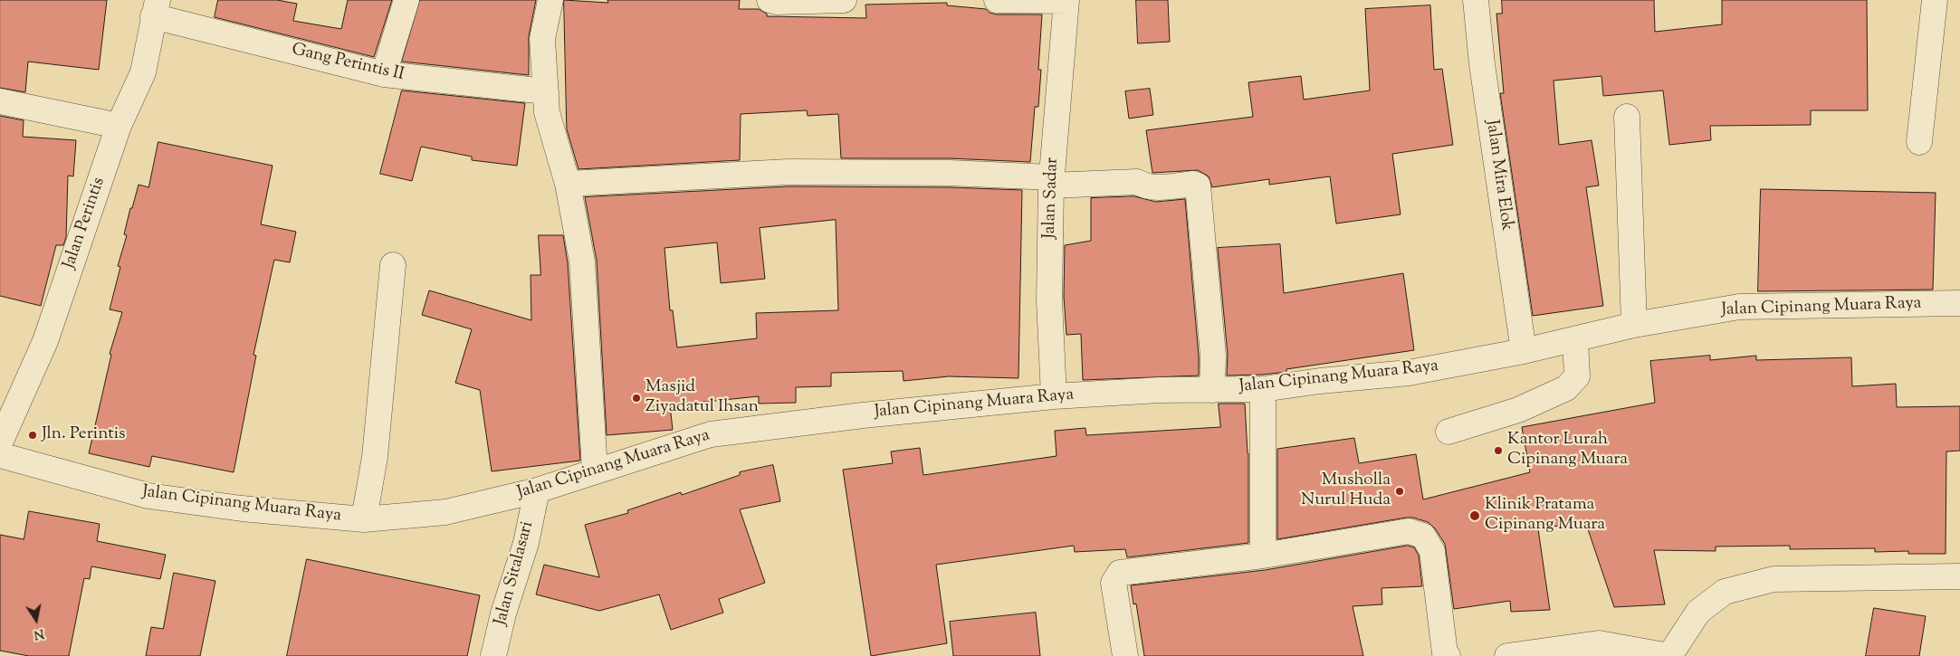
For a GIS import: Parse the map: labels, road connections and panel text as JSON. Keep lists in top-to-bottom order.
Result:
{
  "streets": {
    "street": [
      "Gang Perintis II",
      "Jalan Mira Elok",
      "Jalan Sadar",
      "Jalan Perintis",
      "Jalan Cipinang Muara Raya",
      "Jalan Sitalasari"
    ]
  },
  "crossings": [
    ["Gang Perintis II", "Jalan Perintis"],
    ["Jalan Mira Elok", "Jalan Cipinang Muara Raya"],
    ["Jalan Sadar", "Jalan Cipinang Muara Raya"],
    ["Jalan Cipinang Muara Raya", "Jalan Sitalasari"]
  ],
  "places": [
    "Masjid Ziyadatul Ihsan",
    "Jln. Perintis",
    "Kantor Lurah Cipinang Muara",
    "Musholla Nurul Huda",
    "Klinik Pratama Cipinang Muara"
  ],
  "north": "bottom"
}
